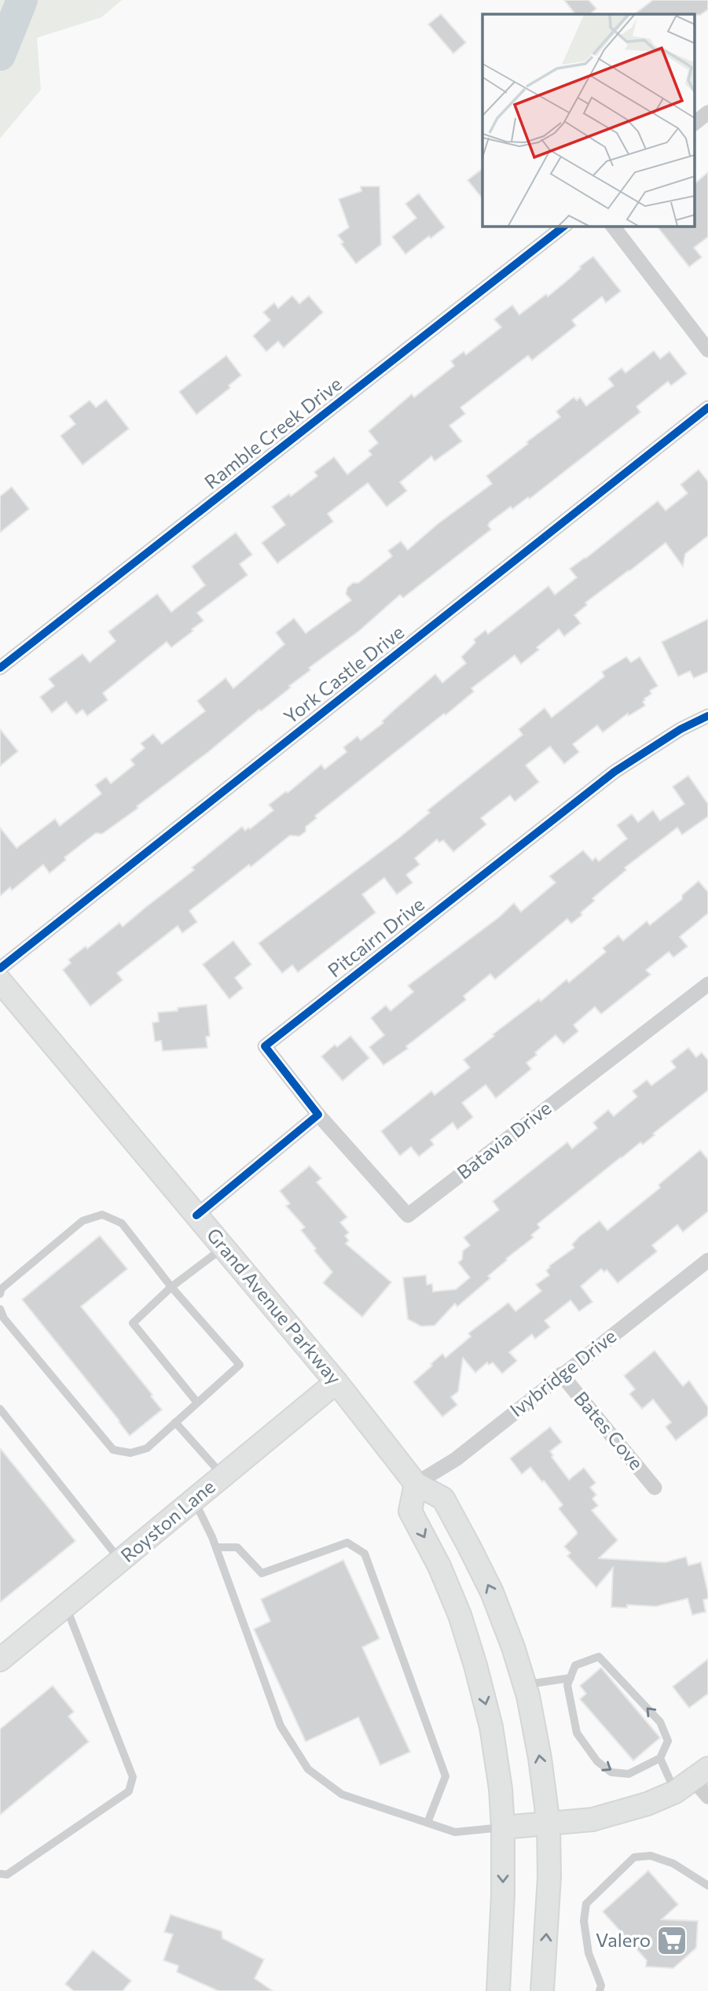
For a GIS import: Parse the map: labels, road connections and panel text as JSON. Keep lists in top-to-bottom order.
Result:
{
  "streets": {
    "main road": ["Grand Avenue Parkway", "Royston Lane"],
    "street": [
      "Ramble Creek Drive",
      "York Castle Drive",
      "Pitcairn Drive",
      "Batavia Drive",
      "Ivybridge Drive",
      "Bates Cove"
    ]
  },
  "crossings": [
    ["Pitcairn Drive", "Batavia Drive"],
    ["Grand Avenue Parkway", "Ivybridge Drive"],
    ["Grand Avenue Parkway", "Royston Lane"],
    ["Ivybridge Drive", "Bates Cove"]
  ],
  "places": {
    "supermarket": ["Valero"]
  }
}
